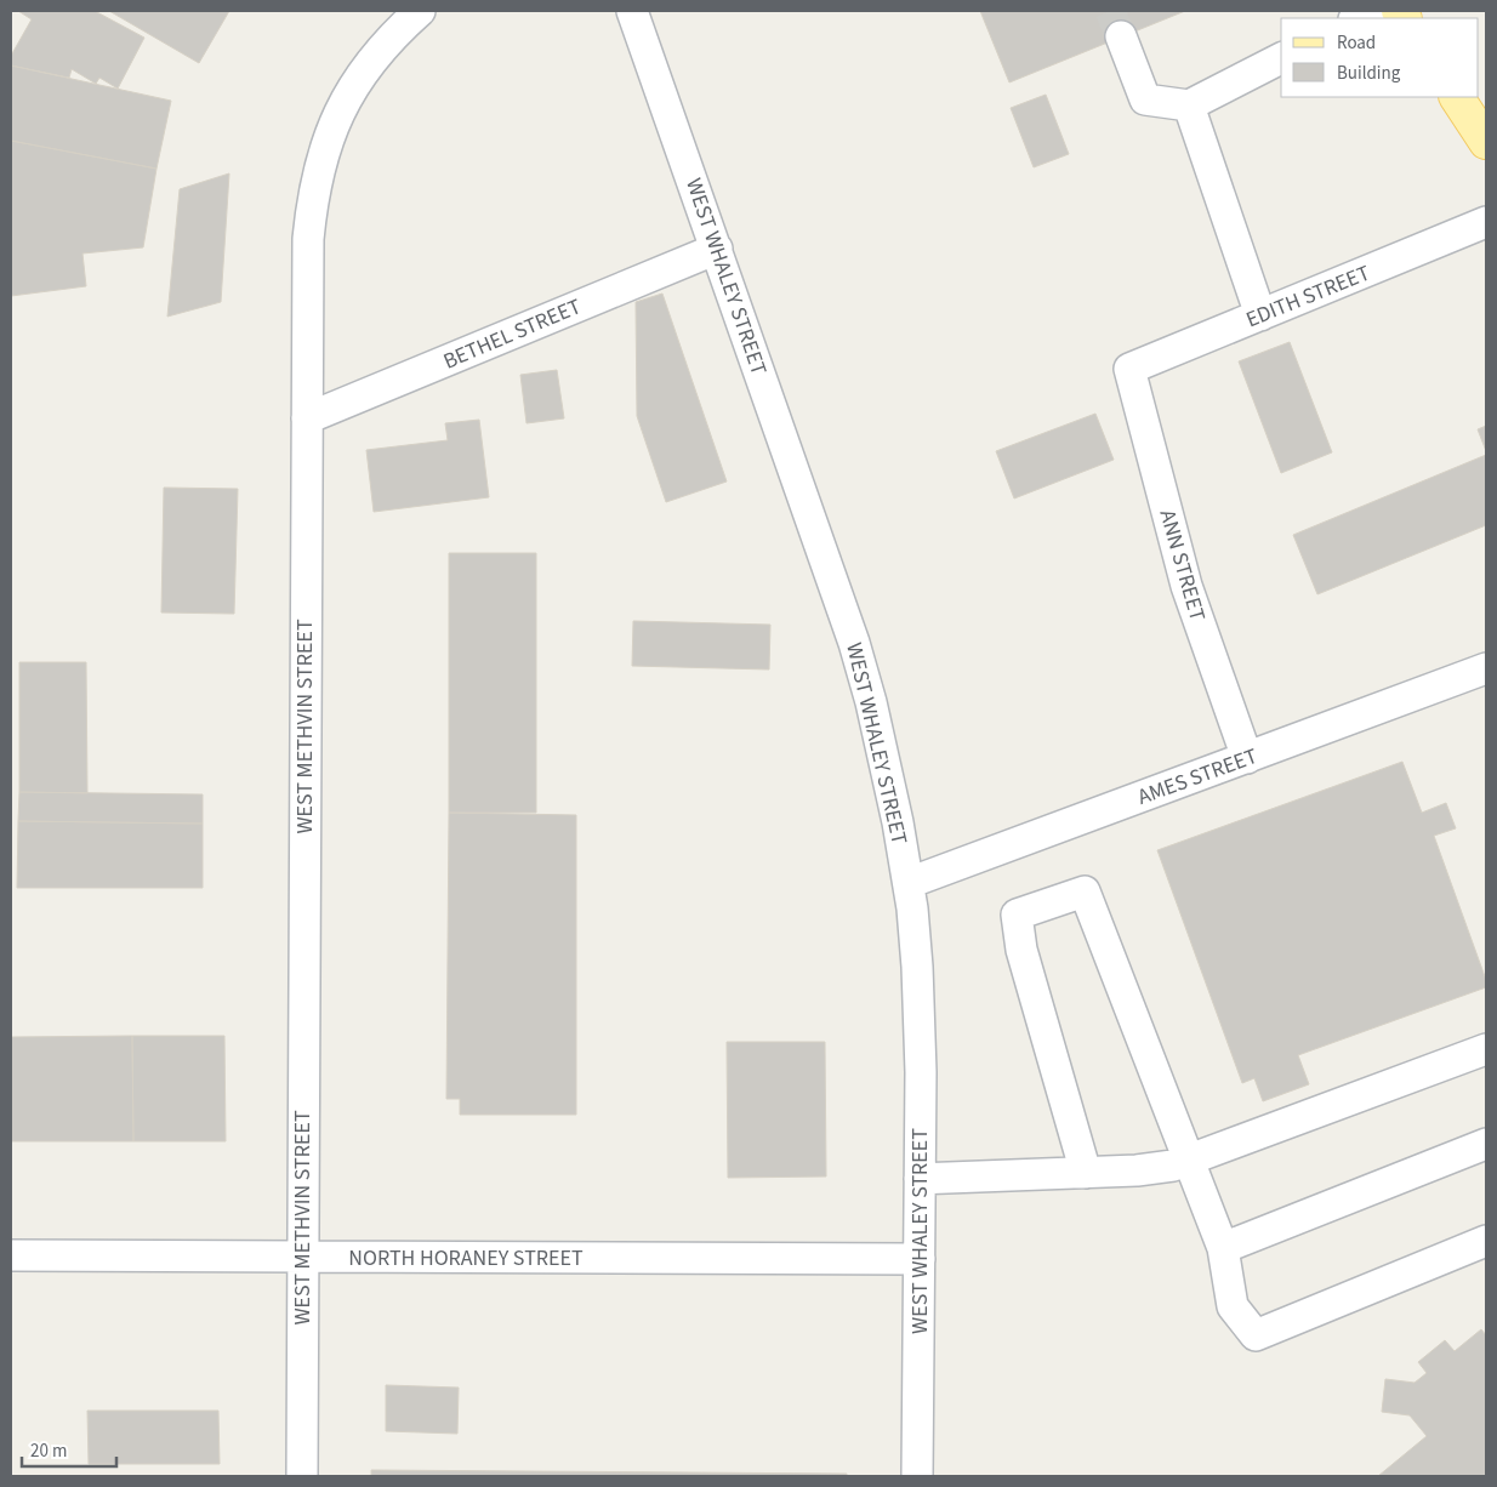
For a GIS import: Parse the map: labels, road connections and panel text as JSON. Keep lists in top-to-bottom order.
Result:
{
  "streets": {
    "street": [
      "WEST WHALEY STREET",
      "EDITH STREET",
      "BETHEL STREET",
      "ANN STREET",
      "WEST METHVIN STREET",
      "AMES STREET",
      "NORTH HORANEY STREET"
    ]
  },
  "crossings": [
    ["WEST WHALEY STREET", "BETHEL STREET"],
    ["WEST WHALEY STREET", "AMES STREET"],
    ["WEST WHALEY STREET", "NORTH HORANEY STREET"],
    ["EDITH STREET", "ANN STREET"],
    ["BETHEL STREET", "WEST METHVIN STREET"],
    ["ANN STREET", "AMES STREET"],
    ["WEST METHVIN STREET", "NORTH HORANEY STREET"]
  ],
  "legend": ["Road", "Building"],
  "scale_bar": "20 m"
}
